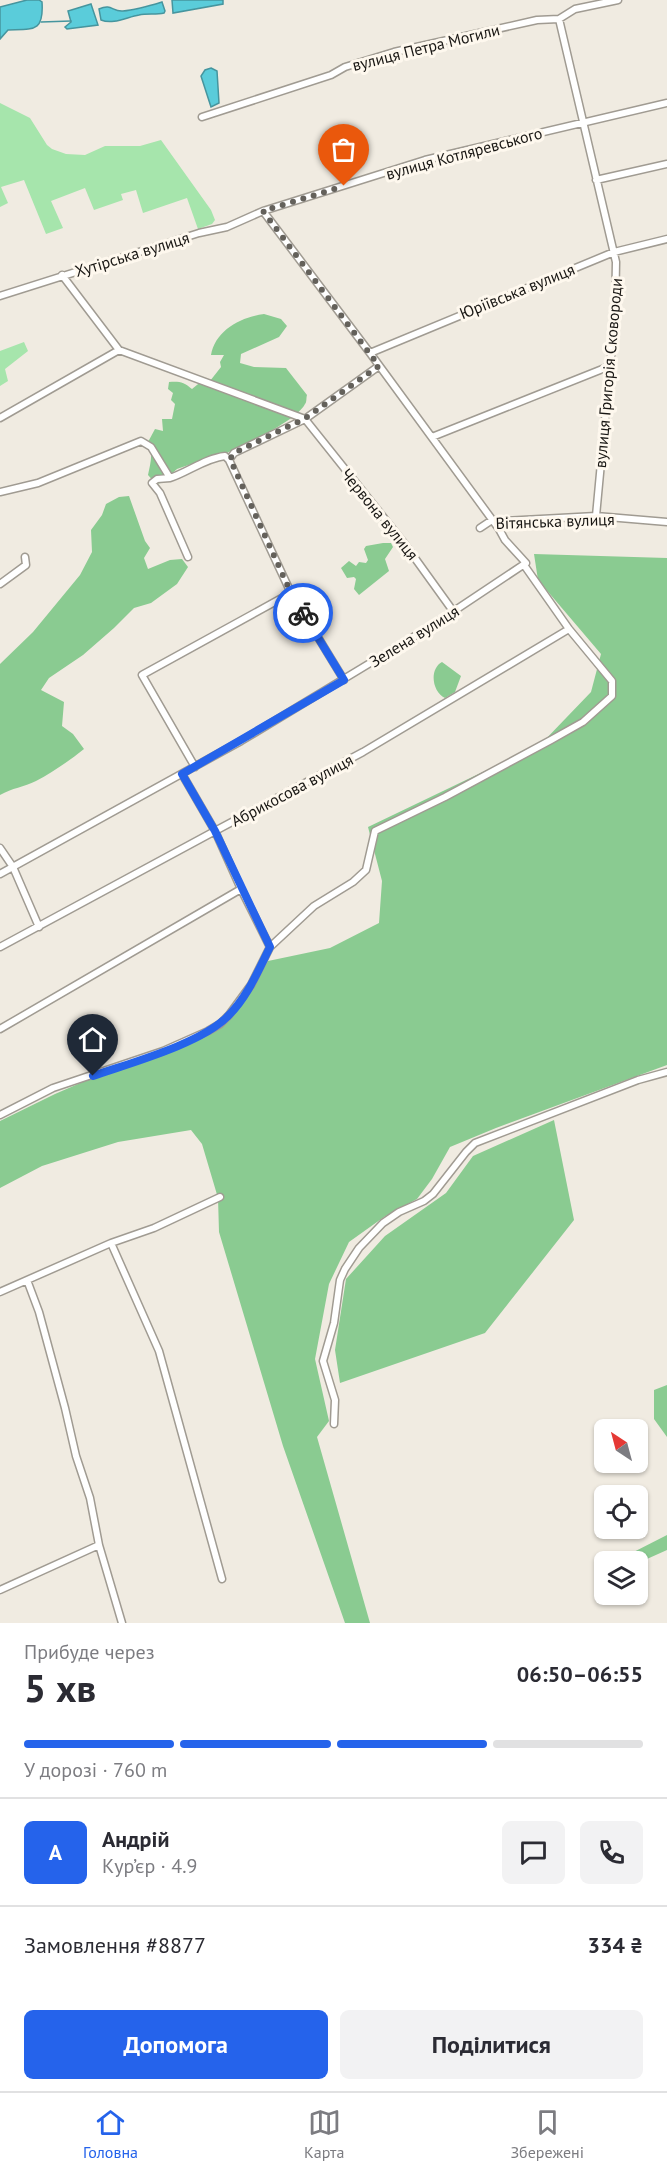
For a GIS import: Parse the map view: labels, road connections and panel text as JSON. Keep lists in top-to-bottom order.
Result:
{
  "streets": {
    "street": [
      "вулиця Петра Могили",
      "вулиця Котляревського",
      "Хутірська вулиця",
      "Юріївська вулиця",
      "вулиця Григорія Сковороди",
      "Червона вулиця",
      "Вітянська вулиця",
      "Зелена вулиця",
      "Абрикосова вулиця"
    ]
  },
  "crossings": [
    ["вулиця Петра Могили", "вулиця Григорія Сковороди"],
    ["вулиця Котляревського", "Хутірська вулиця"],
    ["вулиця Котляревського", "вулиця Григорія Сковороди"],
    ["Юріївська вулиця", "вулиця Григорія Сковороди"],
    ["вулиця Григорія Сковороди", "Вітянська вулиця"],
    ["Червона вулиця", "Зелена вулиця"]
  ],
  "north": "top left",
  "page": {
    "heading": ["5 хв", "Прибуде через", "06:50–06:55"],
    "panel": [
      "Андрій",
      "Кур’єр · 4.9",
      "Замовлення #8877",
      "334 ₴"
    ],
    "bar": "У дорозі · 760 m",
    "round": "А",
    "buttons": ["Допомога", "Поділитися"],
    "tabs": ["Головна", "Карта", "Збережені"]
  }
}
